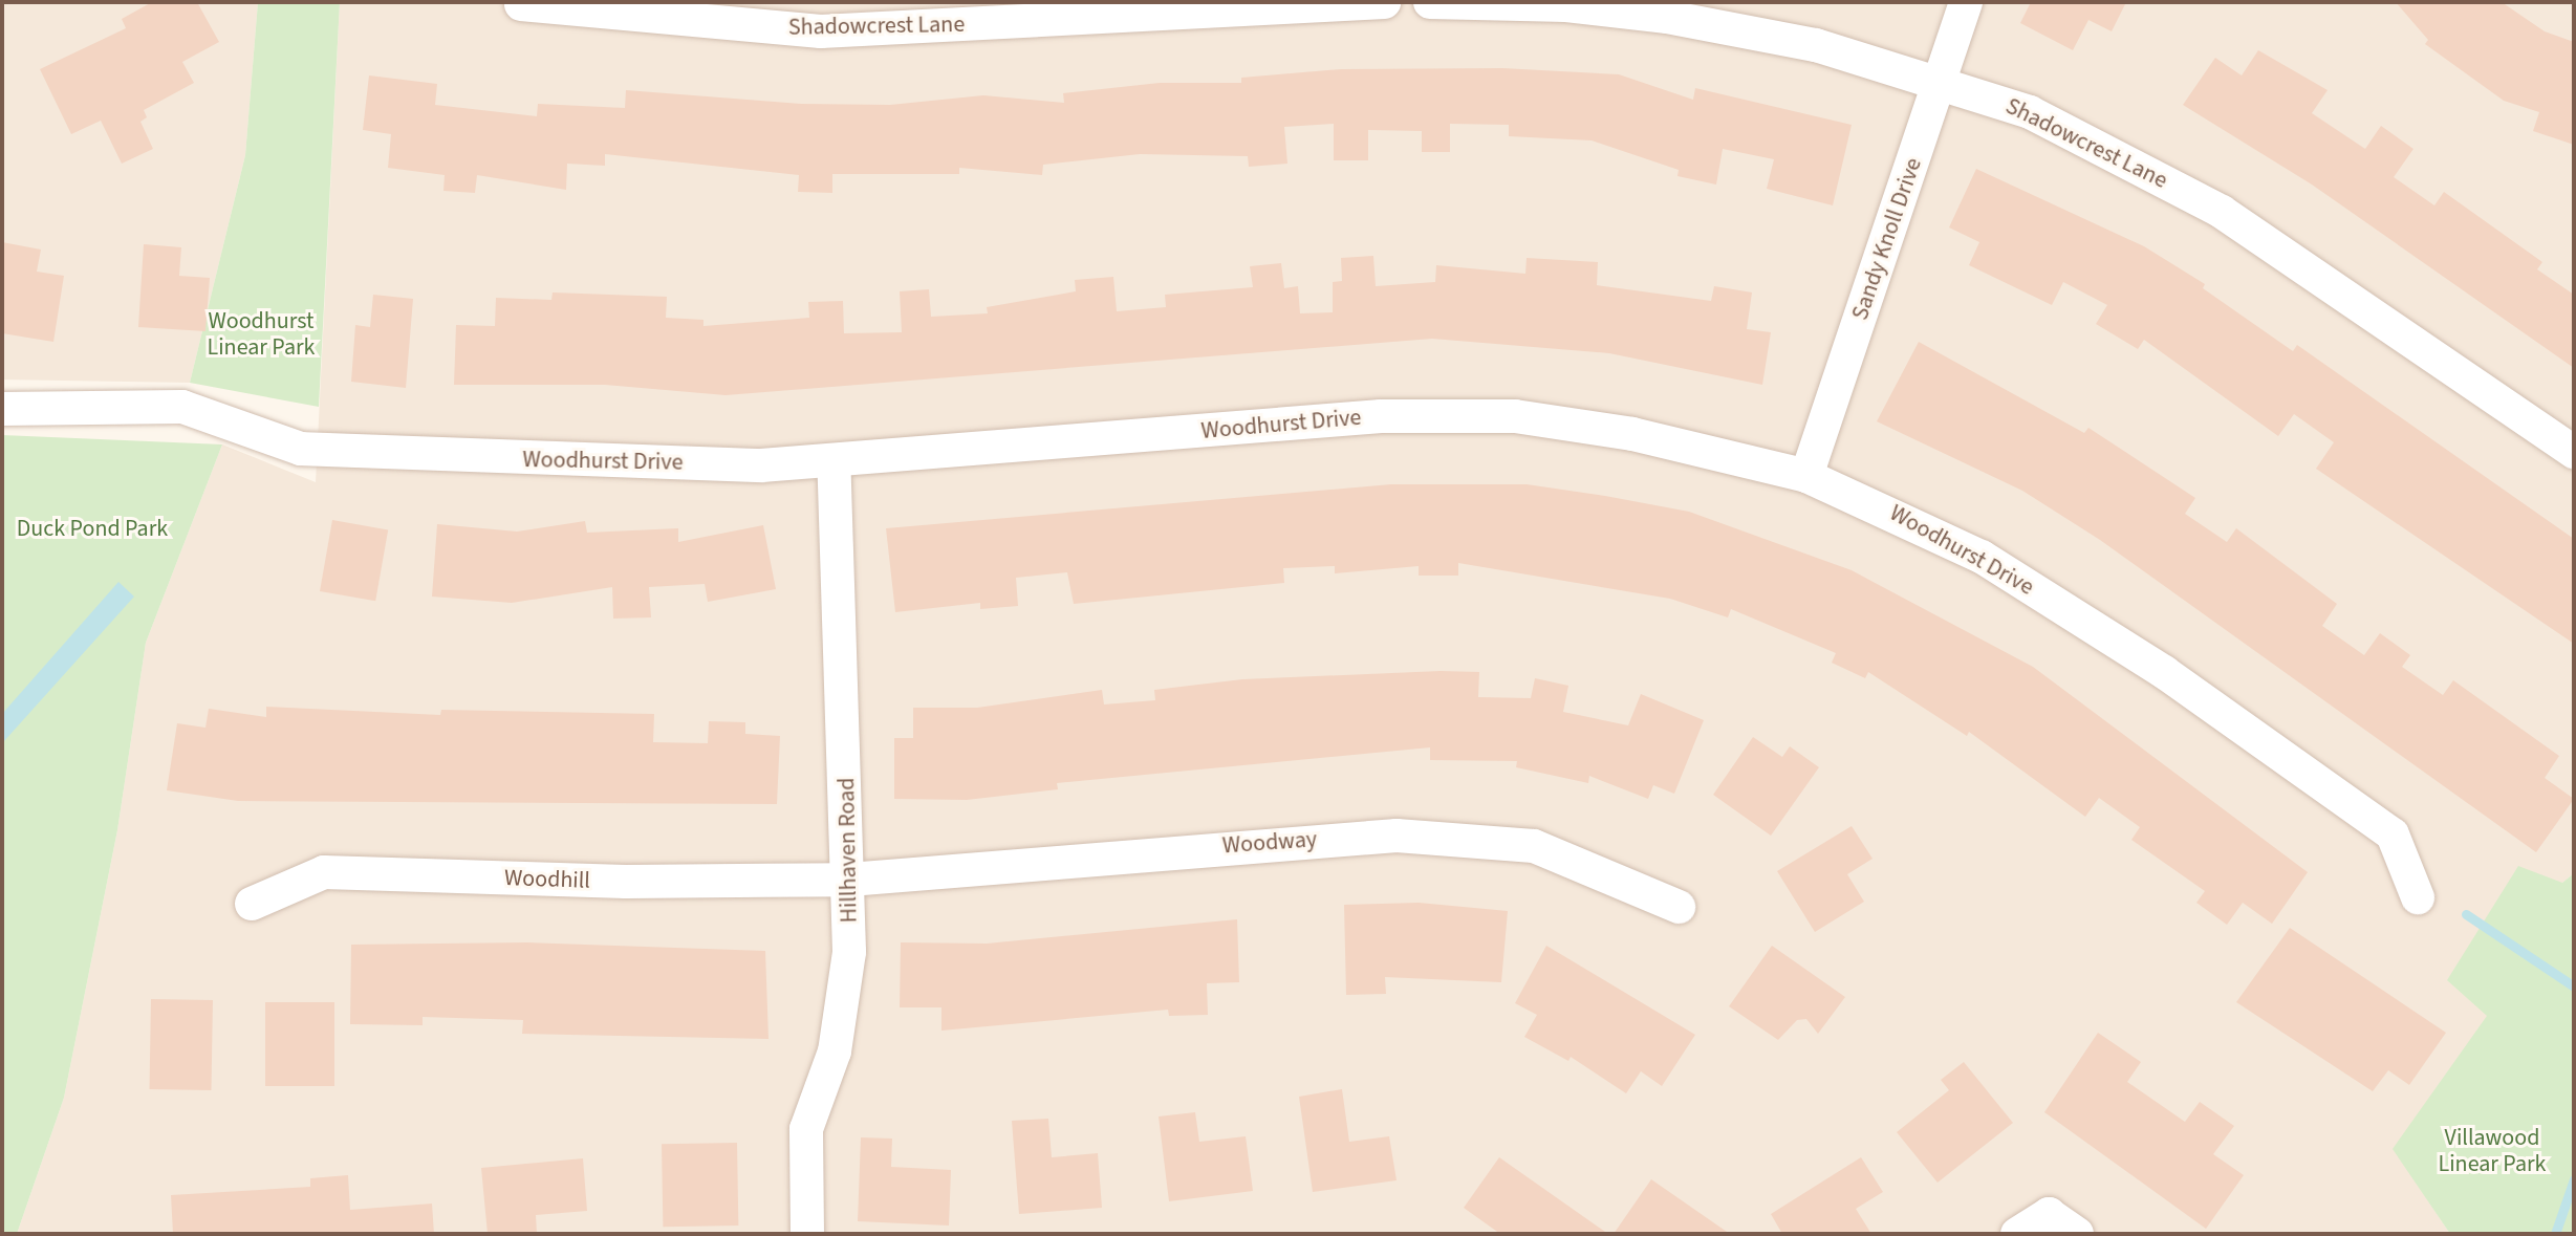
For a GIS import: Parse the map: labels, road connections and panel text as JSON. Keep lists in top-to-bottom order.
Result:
{
  "streets": {
    "street": [
      "Shadowcrest Lane",
      "Sandy Knoll Drive",
      "Woodhurst Drive",
      "Woodway",
      "Hillhaven Road",
      "Woodhill"
    ]
  },
  "crossings": [
    ["Shadowcrest Lane", "Sandy Knoll Drive"],
    ["Sandy Knoll Drive", "Woodhurst Drive"],
    ["Woodhurst Drive", "Hillhaven Road"],
    ["Woodway", "Hillhaven Road"],
    ["Woodway", "Woodhill"],
    ["Hillhaven Road", "Woodhill"]
  ],
  "parks": ["Woodhurst Linear Park", "Duck Pond Park", "Villawood Linear Park"]
}
